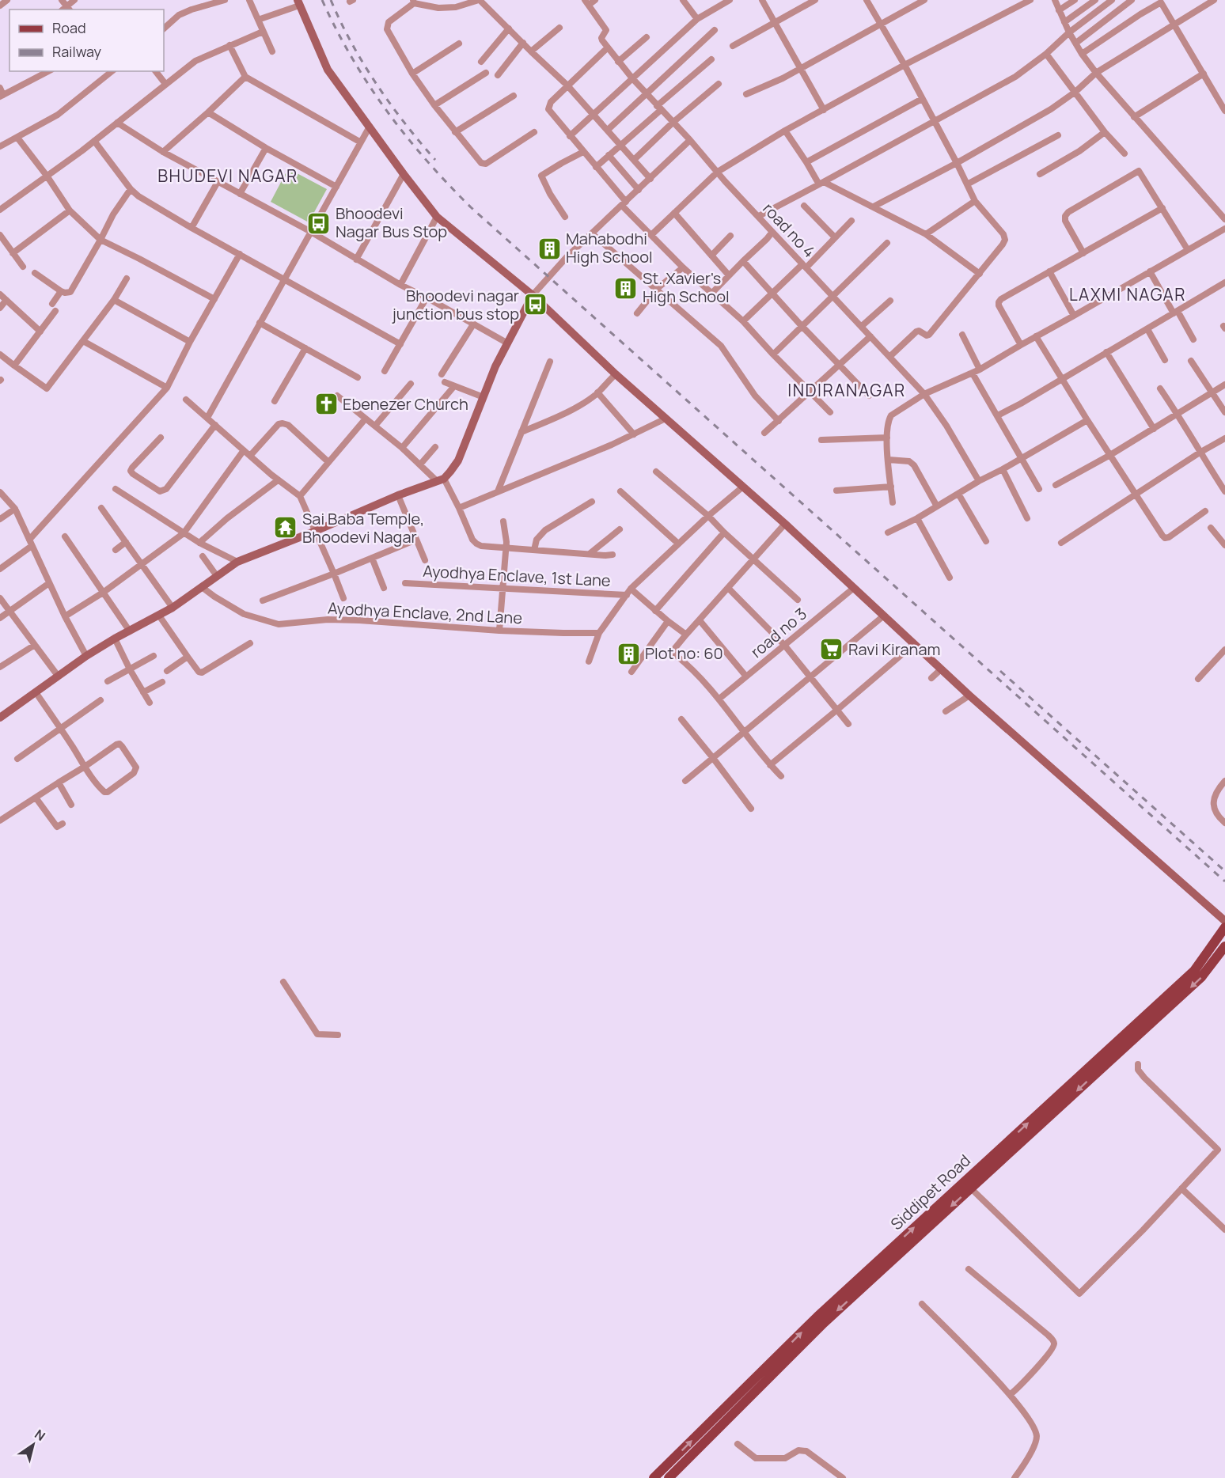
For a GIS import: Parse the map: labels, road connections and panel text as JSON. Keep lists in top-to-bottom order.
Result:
{
  "streets": {
    "main road": ["Siddipet Road"],
    "street": [
      "road no 4",
      "Ayodhya Enclave, 1st Lane",
      "Ayodhya Enclave, 2nd Lane",
      "road no 3"
    ]
  },
  "districts": ["BHUDEVI NAGAR", "LAXMI NAGAR", "INDIRANAGAR"],
  "places": {
    "bus stop": ["Bhoodevi Nagar Bus Stop", "Bhoodevi nagar junction bus stop"],
    "building": ["Mahabodhi High School", "St. Xavier's High School", "Plot no: 60"],
    "church": ["Ebenezer Church"],
    "temple": ["Sai Baba Temple, Bhoodevi Nagar"],
    "supermarket": ["Ravi Kiranam"]
  },
  "legend": ["Road", "Railway"],
  "north": "top right"
}
